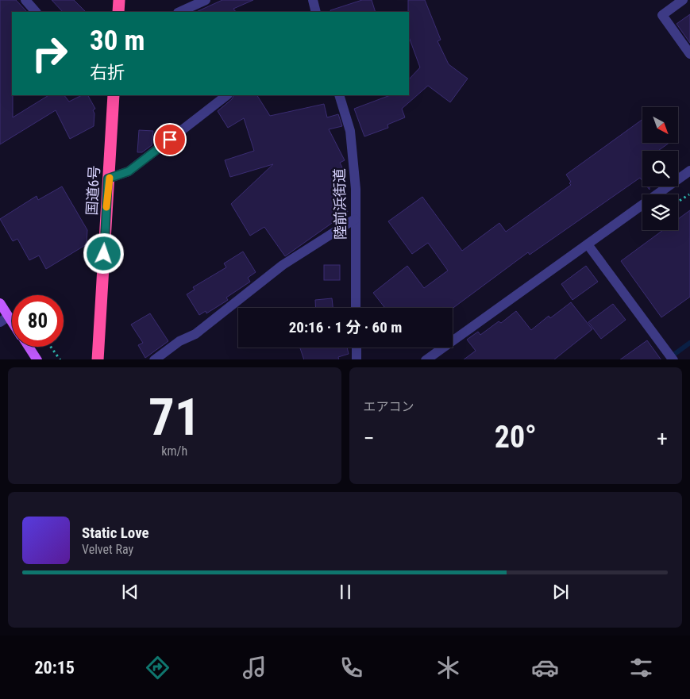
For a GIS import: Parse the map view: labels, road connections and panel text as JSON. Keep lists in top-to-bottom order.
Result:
{
  "streets": {
    "highway": ["国道6号"],
    "street": ["陸前浜街道"]
  },
  "north": "bottom right",
  "page": {
    "turn": ["30 m", "右折"],
    "limit": "80",
    "trip": "20:16 · 1 分 · 60 m",
    "tile": [
      ["71", "km/h"],
      "エアコン"
    ],
    "heat": ["−", "20°", "+"],
    "song": ["Static Love", "Velvet Ray"],
    "tabs": "20:15"
  }
}
